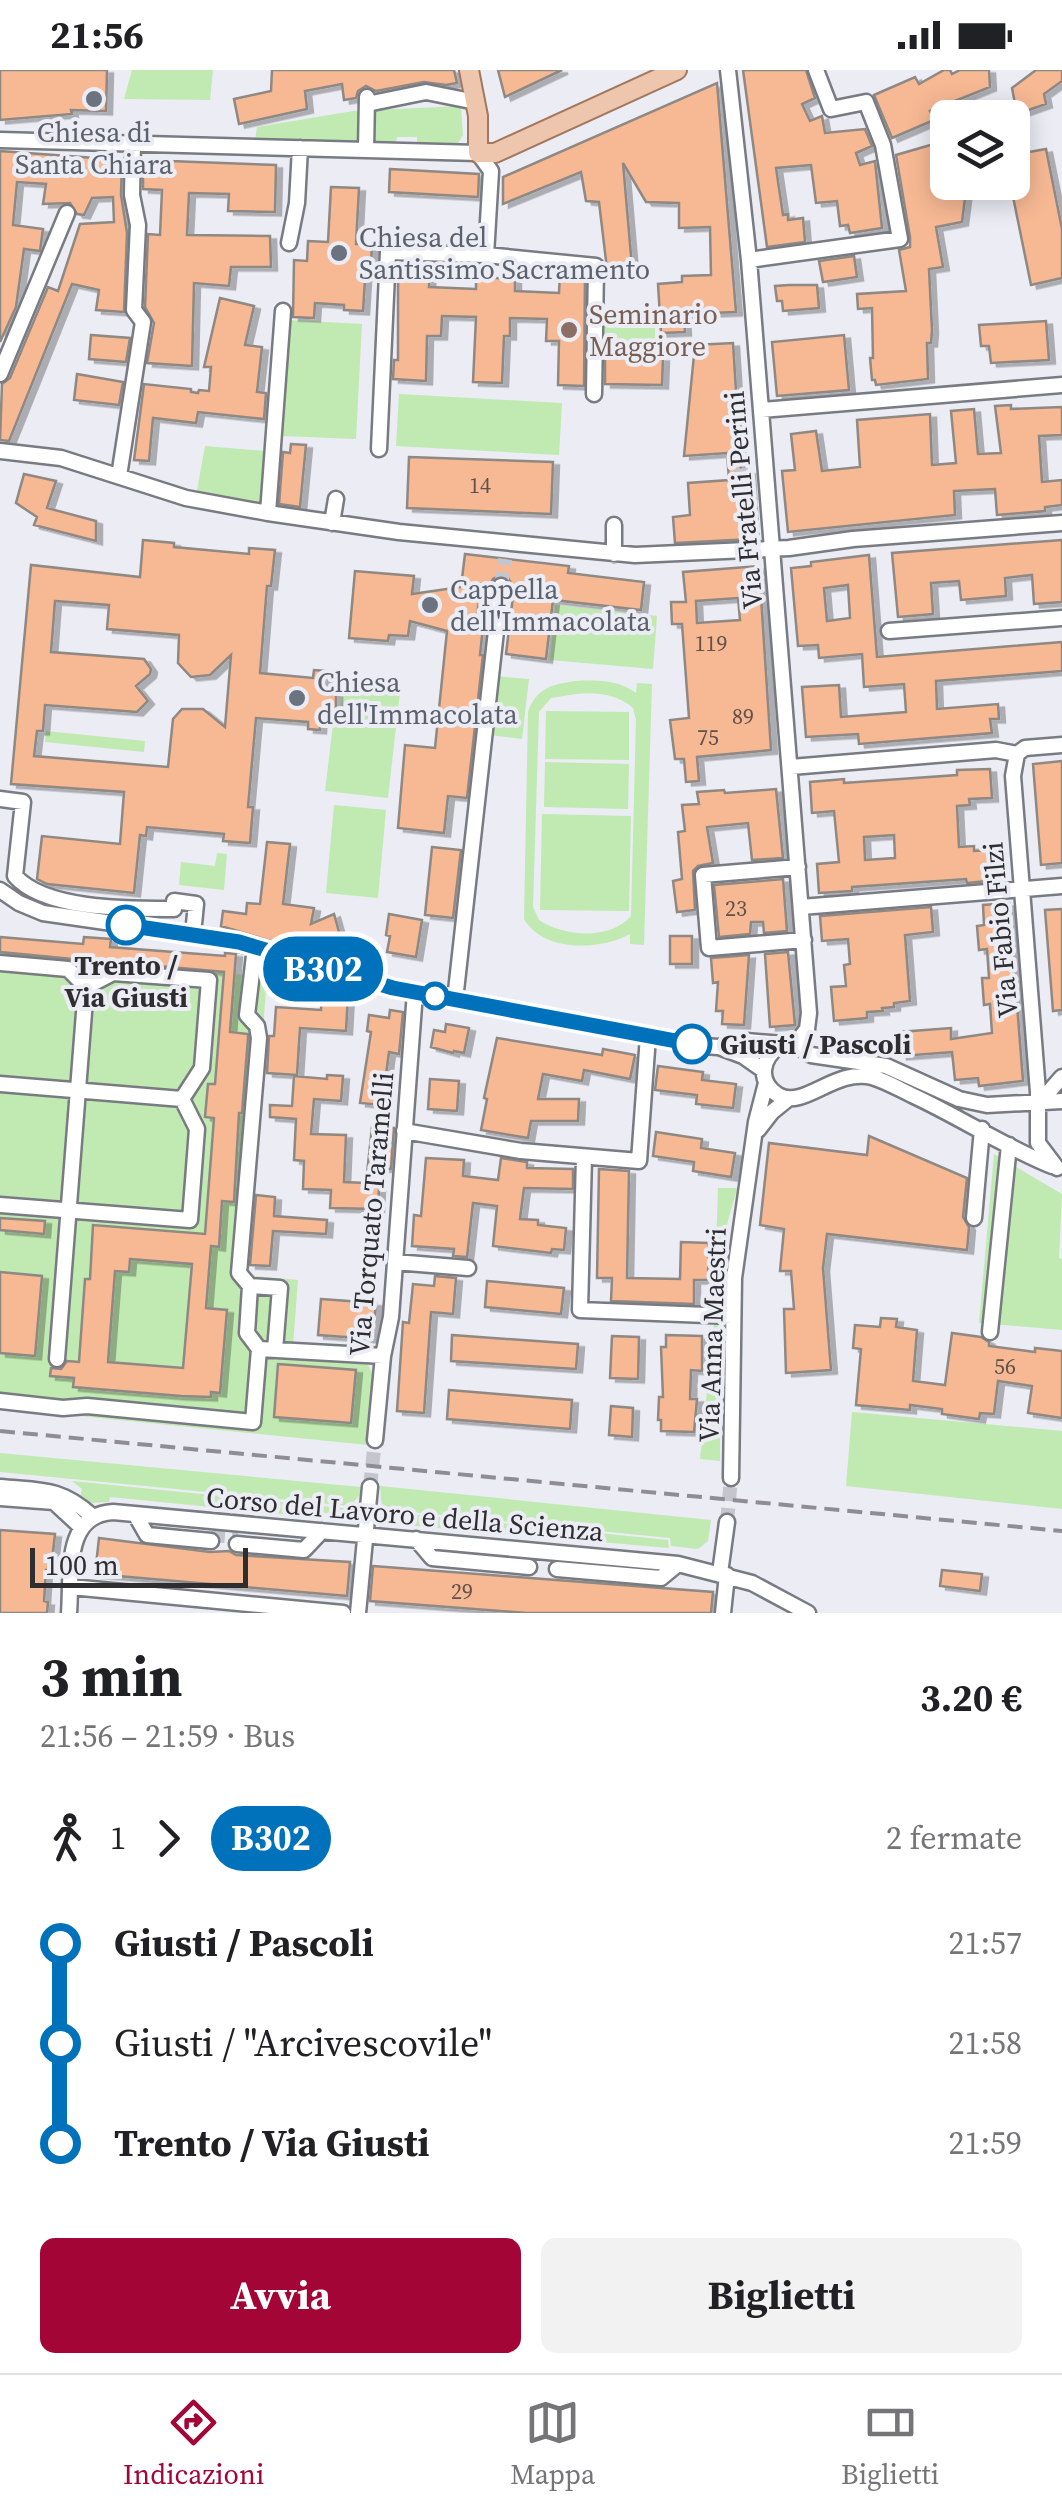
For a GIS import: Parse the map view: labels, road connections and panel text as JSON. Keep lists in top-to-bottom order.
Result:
{
  "streets": {
    "street": [
      "Via Fratelli Perini",
      "Via Fabio Filzi",
      "Via Torquato Taramelli",
      "Via Anna Maestri",
      "Corso del Lavoro e della Scienza"
    ]
  },
  "crossings": [
    ["Via Fratelli Perini", "Via Anna Maestri"]
  ],
  "places": [
    "Chiesa di Santa Chiara",
    "Chiesa del Santissimo Sacramento",
    "Seminario Maggiore",
    "Cappella dell'Immacolata",
    "Chiesa dell'Immacolata",
    "Trento / Via Giusti",
    "Giusti / Pascoli"
  ],
  "lines": ["bus line B302"],
  "house_numbers": [
    "14",
    "119",
    "89",
    "75",
    "23",
    "56",
    "29"
  ],
  "scale_bar": "100 m",
  "page": {
    "status": "21:56",
    "on_map": "B302",
    "scale": "100 m",
    "heading": ["3 min", "21:56 – 21:59 · Bus", "3.20 €"],
    "legs": ["1", "B302", "2 fermate"],
    "list": [
      {
        "name": "Giusti / Pascoli",
        "value": "21:57"
      },
      {
        "name": "Giusti / \"Arcivescovile\"",
        "value": "21:58"
      },
      {
        "name": "Trento / Via Giusti",
        "value": "21:59"
      }
    ],
    "buttons": ["Avvia", "Biglietti"],
    "tabs": ["Indicazioni", "Mappa", "Biglietti"]
  }
}
